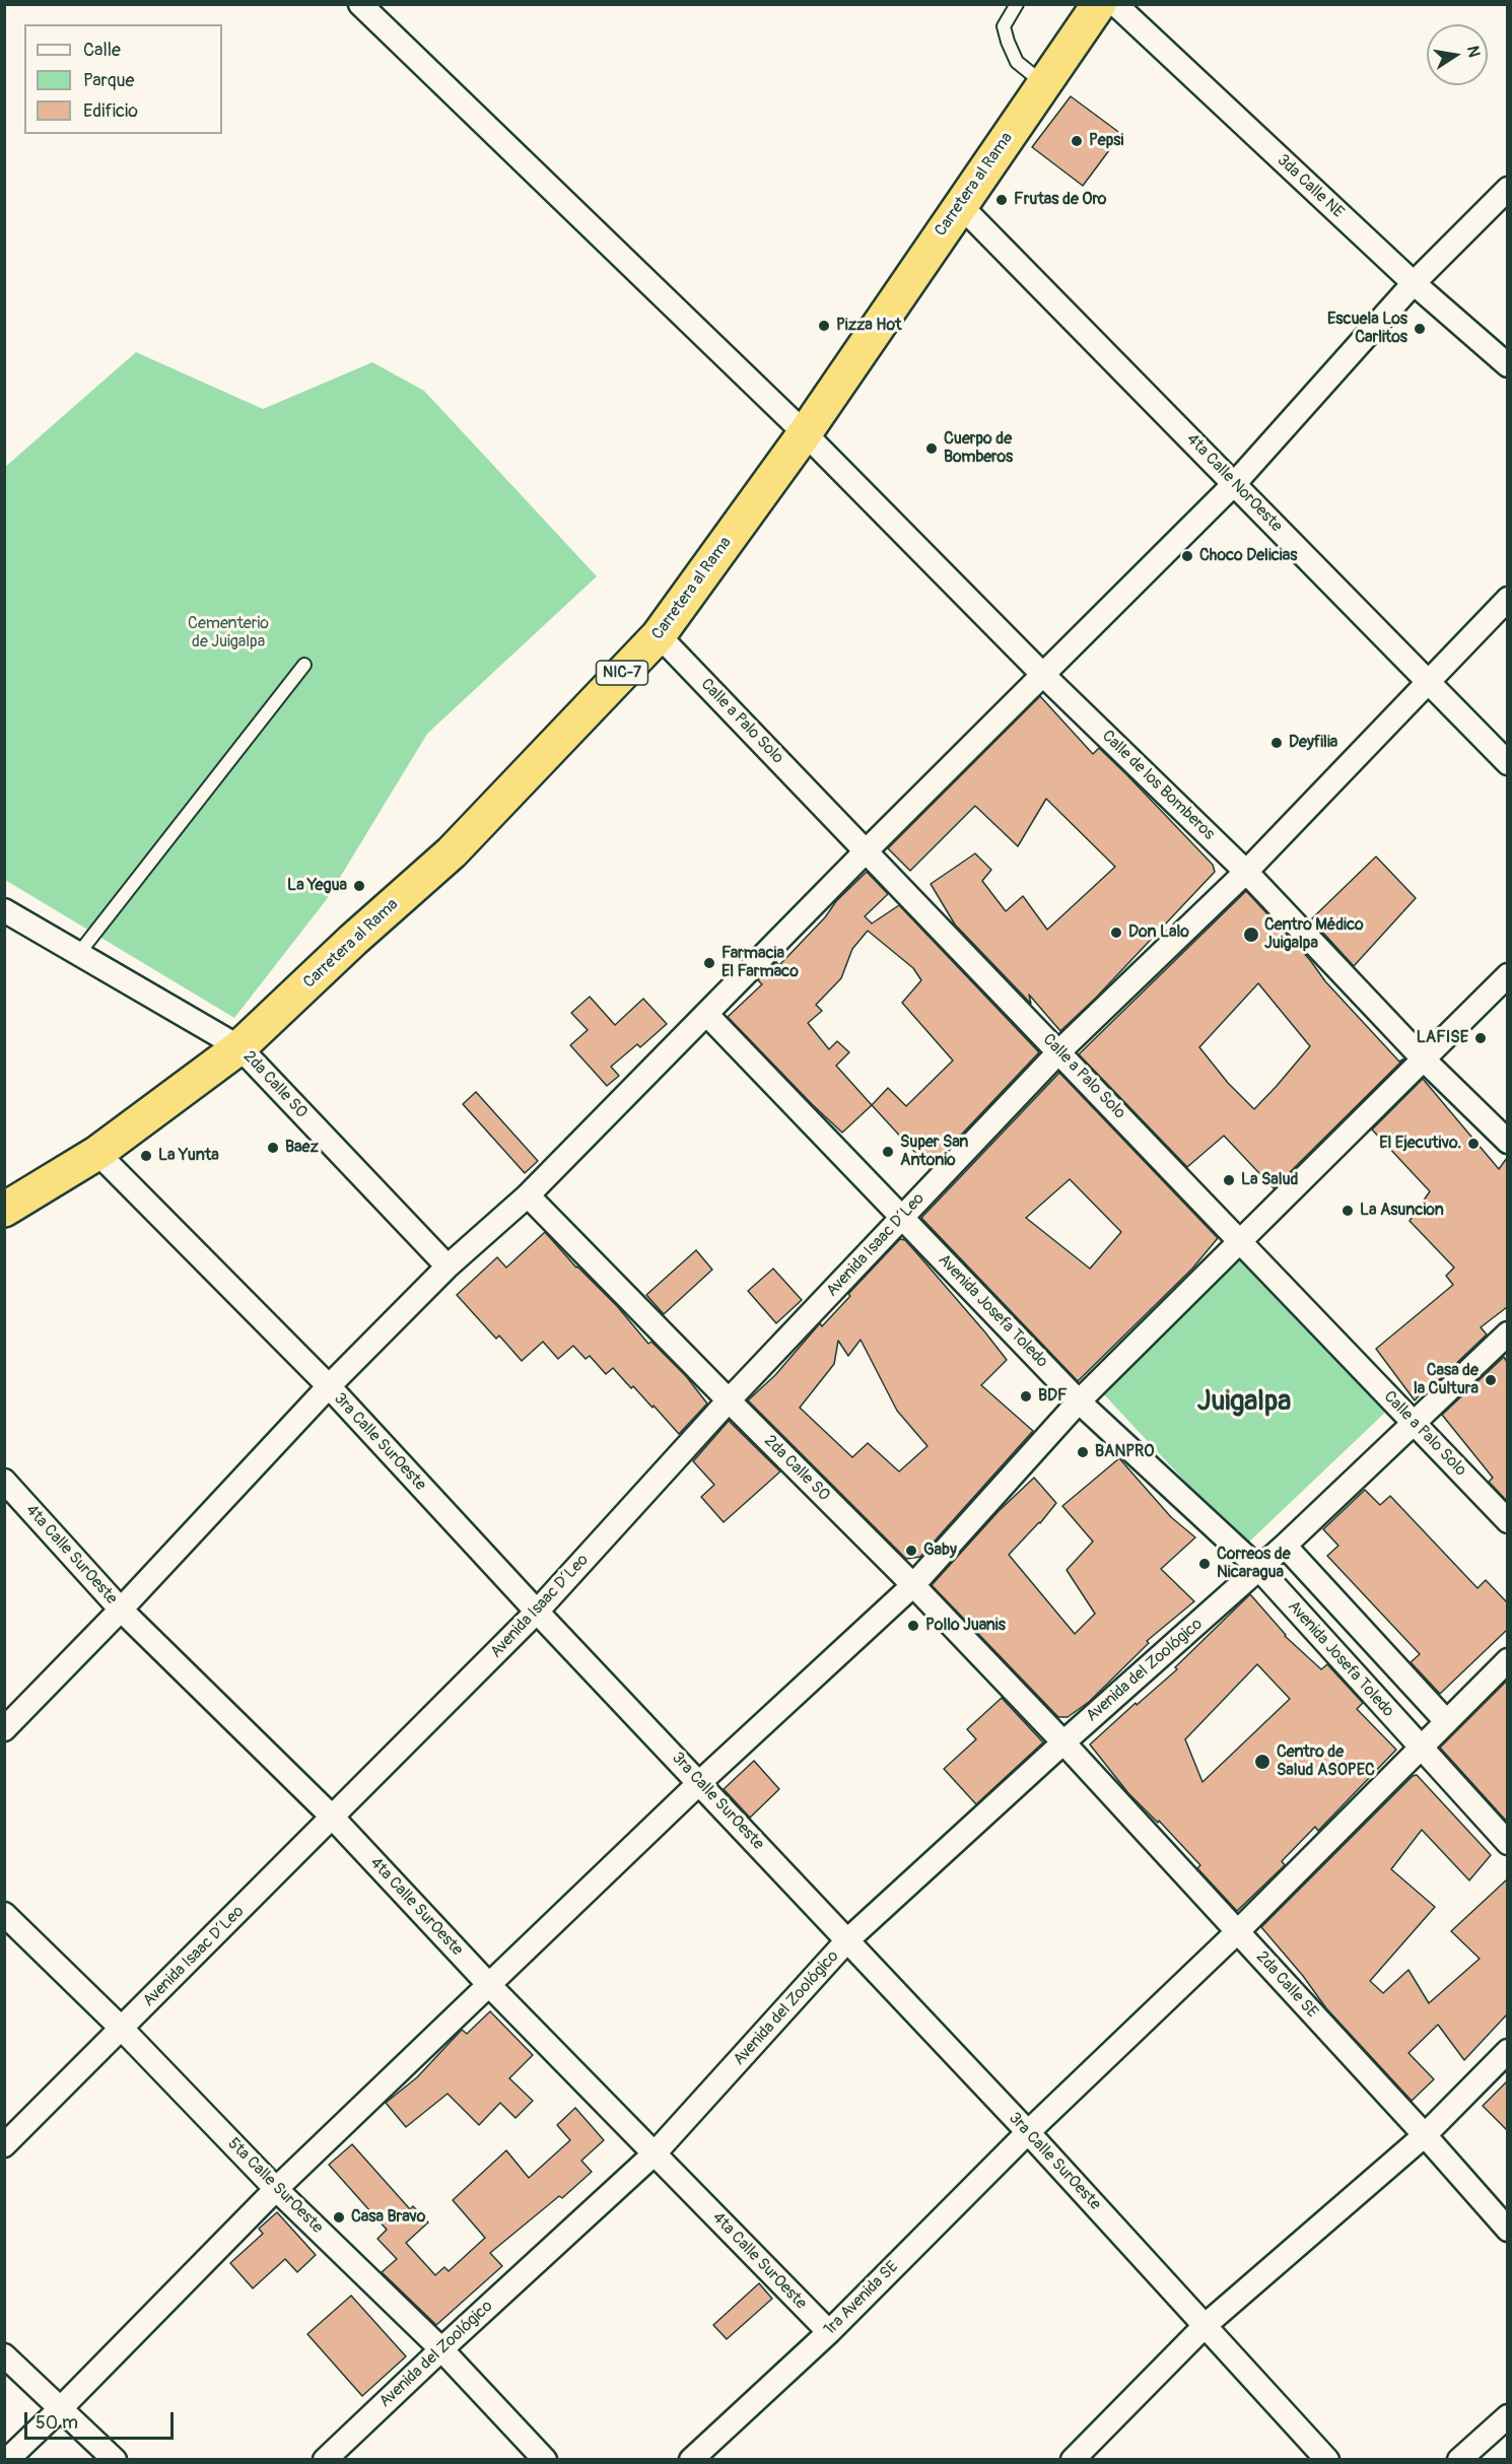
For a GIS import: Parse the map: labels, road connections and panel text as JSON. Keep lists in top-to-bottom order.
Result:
{
  "streets": {
    "highway": ["Carretera al Rama", "NIC-7"],
    "street": [
      "3da Calle NE",
      "4ta Calle NorOeste",
      "Calle a Palo Solo",
      "Calle de los Bomberos",
      "2da Calle SO",
      "Avenida Isaac D´Leo",
      "Avenida Josefa Toledo",
      "3ra Calle SurOeste",
      "4ta Calle SurOeste",
      "Avenida del Zoológico",
      "2da Calle SE",
      "5ta Calle SurOeste",
      "1ra Avenida SE"
    ]
  },
  "crossings": [
    ["Carretera al Rama", "3da Calle NE"],
    ["Carretera al Rama", "4ta Calle NorOeste"],
    ["Carretera al Rama", "Calle a Palo Solo"],
    ["Carretera al Rama", "Calle de los Bomberos"],
    ["Carretera al Rama", "2da Calle SO"],
    ["Carretera al Rama", "3ra Calle SurOeste"],
    ["4ta Calle NorOeste", "Avenida Isaac D´Leo"],
    ["Calle a Palo Solo", "Avenida Isaac D´Leo"],
    ["Calle a Palo Solo", "Avenida del Zoológico"],
    ["Calle de los Bomberos", "Avenida Isaac D´Leo"],
    ["2da Calle SO", "Avenida Isaac D´Leo"],
    ["2da Calle SO", "Avenida del Zoológico"],
    ["2da Calle SO", "2da Calle SE"],
    ["Avenida Isaac D´Leo", "Avenida Josefa Toledo"],
    ["Avenida Isaac D´Leo", "3ra Calle SurOeste"],
    ["Avenida Isaac D´Leo", "4ta Calle SurOeste"],
    ["Avenida Isaac D´Leo", "5ta Calle SurOeste"],
    ["Avenida Josefa Toledo", "Avenida del Zoológico"],
    ["Avenida Josefa Toledo", "1ra Avenida SE"],
    ["3ra Calle SurOeste", "Avenida del Zoológico"],
    ["3ra Calle SurOeste", "1ra Avenida SE"],
    ["4ta Calle SurOeste", "Avenida del Zoológico"],
    ["4ta Calle SurOeste", "1ra Avenida SE"],
    ["Avenida del Zoológico", "2da Calle SE"],
    ["Avenida del Zoológico", "5ta Calle SurOeste"],
    ["2da Calle SE", "1ra Avenida SE"]
  ],
  "districts": ["Juigalpa"],
  "parks": ["Cementerio de Juigalpa"],
  "places": [
    "Pepsi",
    "Frutas de Oro",
    "Pizza Hot",
    "Escuela Los Carlitos",
    "Cuerpo de Bomberos",
    "Choco Delicias",
    "Deyfilia",
    "La Yegua",
    "Don Lalo",
    "Centro Médico Juigalpa",
    "Farmacia El Farmaco",
    "LAFISE",
    "El Ejecutivo.",
    "Baez",
    "Super San Antonio",
    "La Yunta",
    "La Salud",
    "La Asuncion",
    "Casa de la Cultura",
    "BDF",
    "BANPRO",
    "Gaby",
    "Correos de Nicaragua",
    "Pollo Juanis",
    "Centro de Salud ASOPEC",
    "Casa Bravo"
  ],
  "legend": ["Calle", "Parque", "Edificio"],
  "scale_bar": "50 m",
  "north": "right"
}
